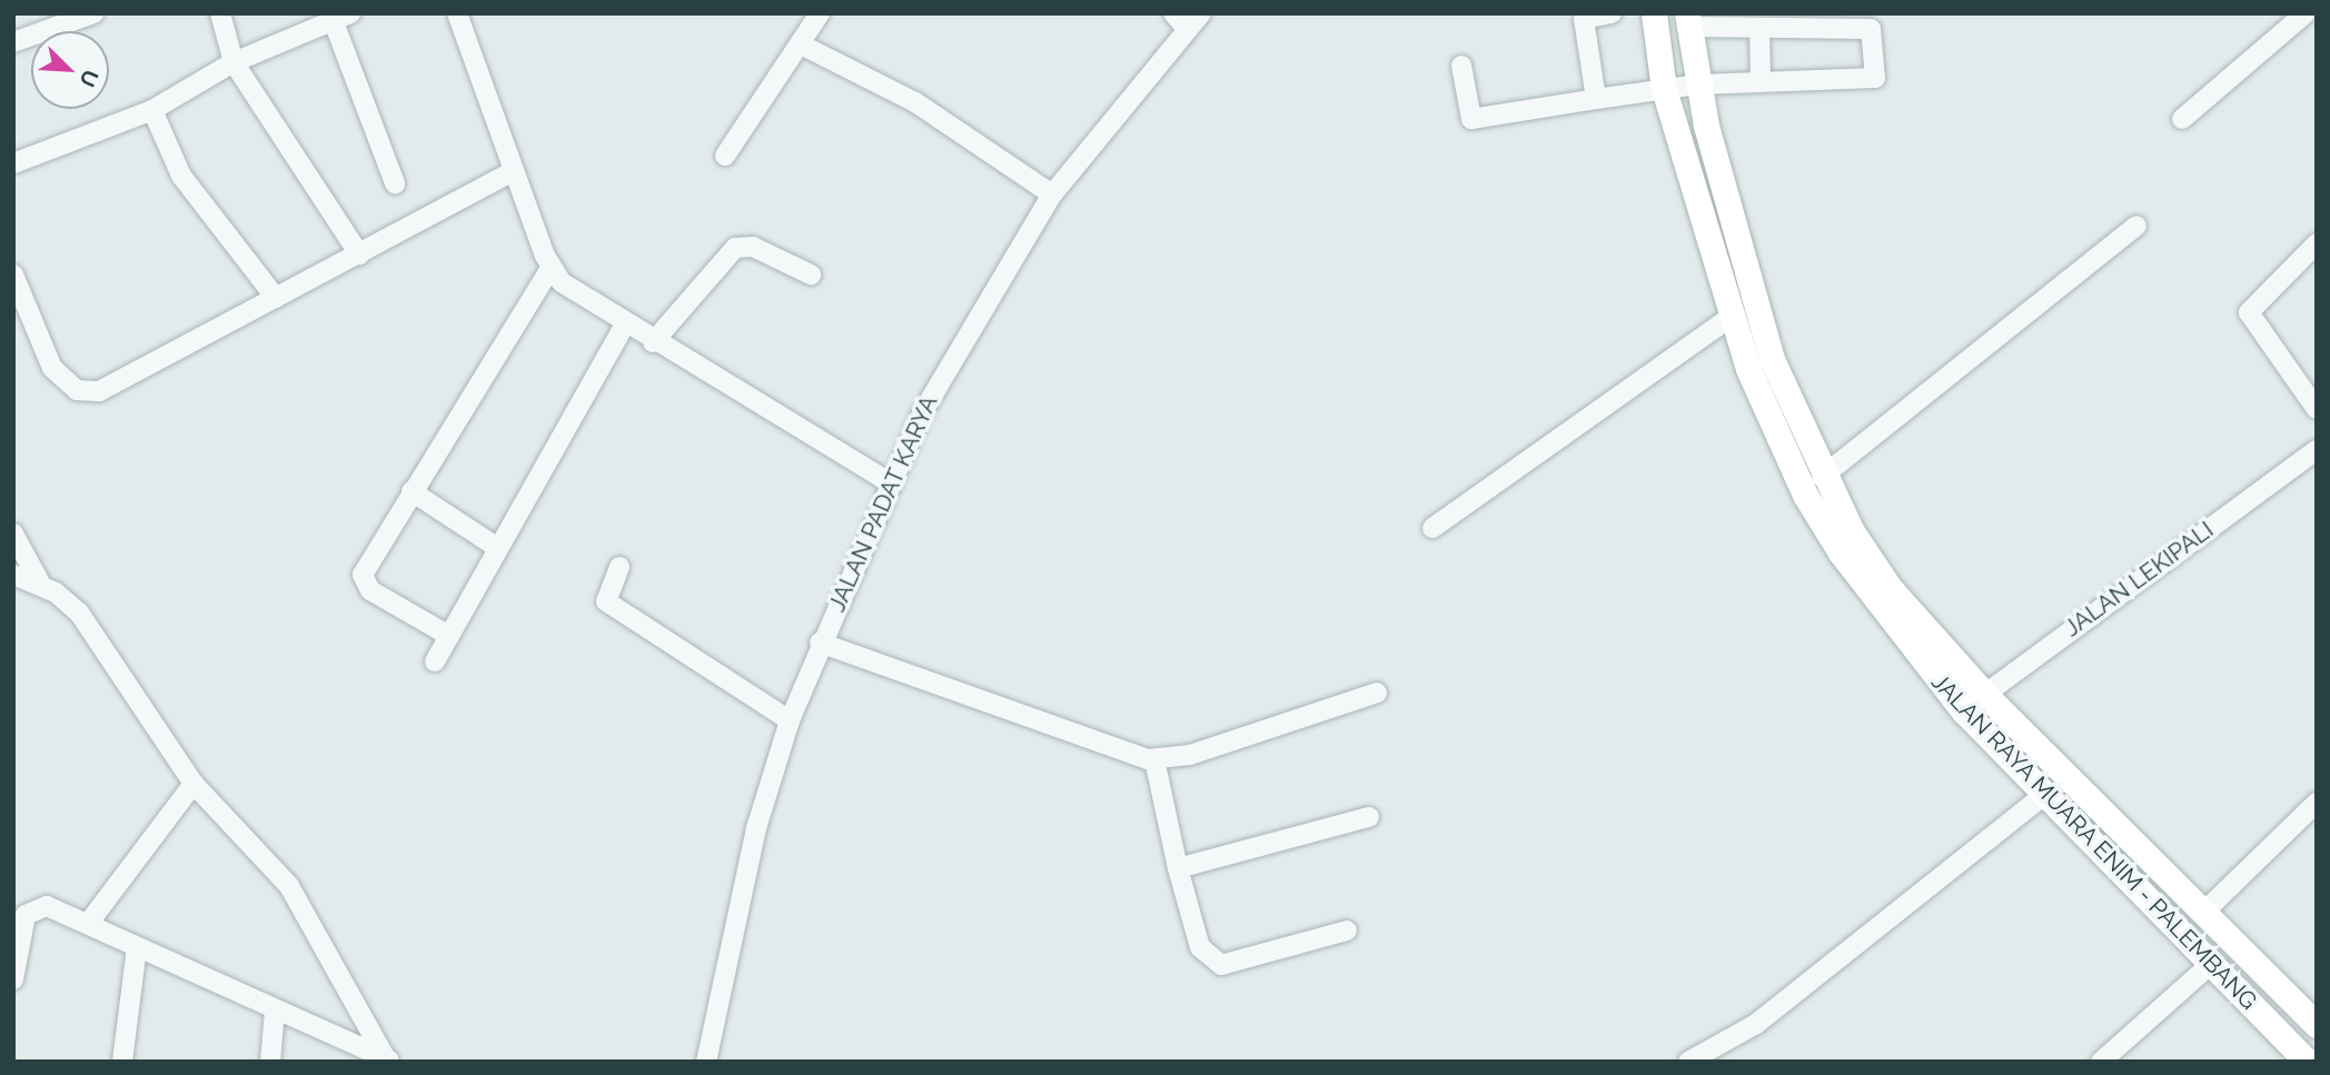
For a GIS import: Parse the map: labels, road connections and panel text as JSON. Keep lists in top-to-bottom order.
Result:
{
  "streets": {
    "main road": ["JALAN RAYA MUARA ENIM - PALEMBANG"],
    "street": ["JALAN PADAT KARYA", "JALAN LEKIPALI"]
  },
  "crossings": [
    ["JALAN LEKIPALI", "JALAN RAYA MUARA ENIM - PALEMBANG"]
  ],
  "north": "bottom right"
}
